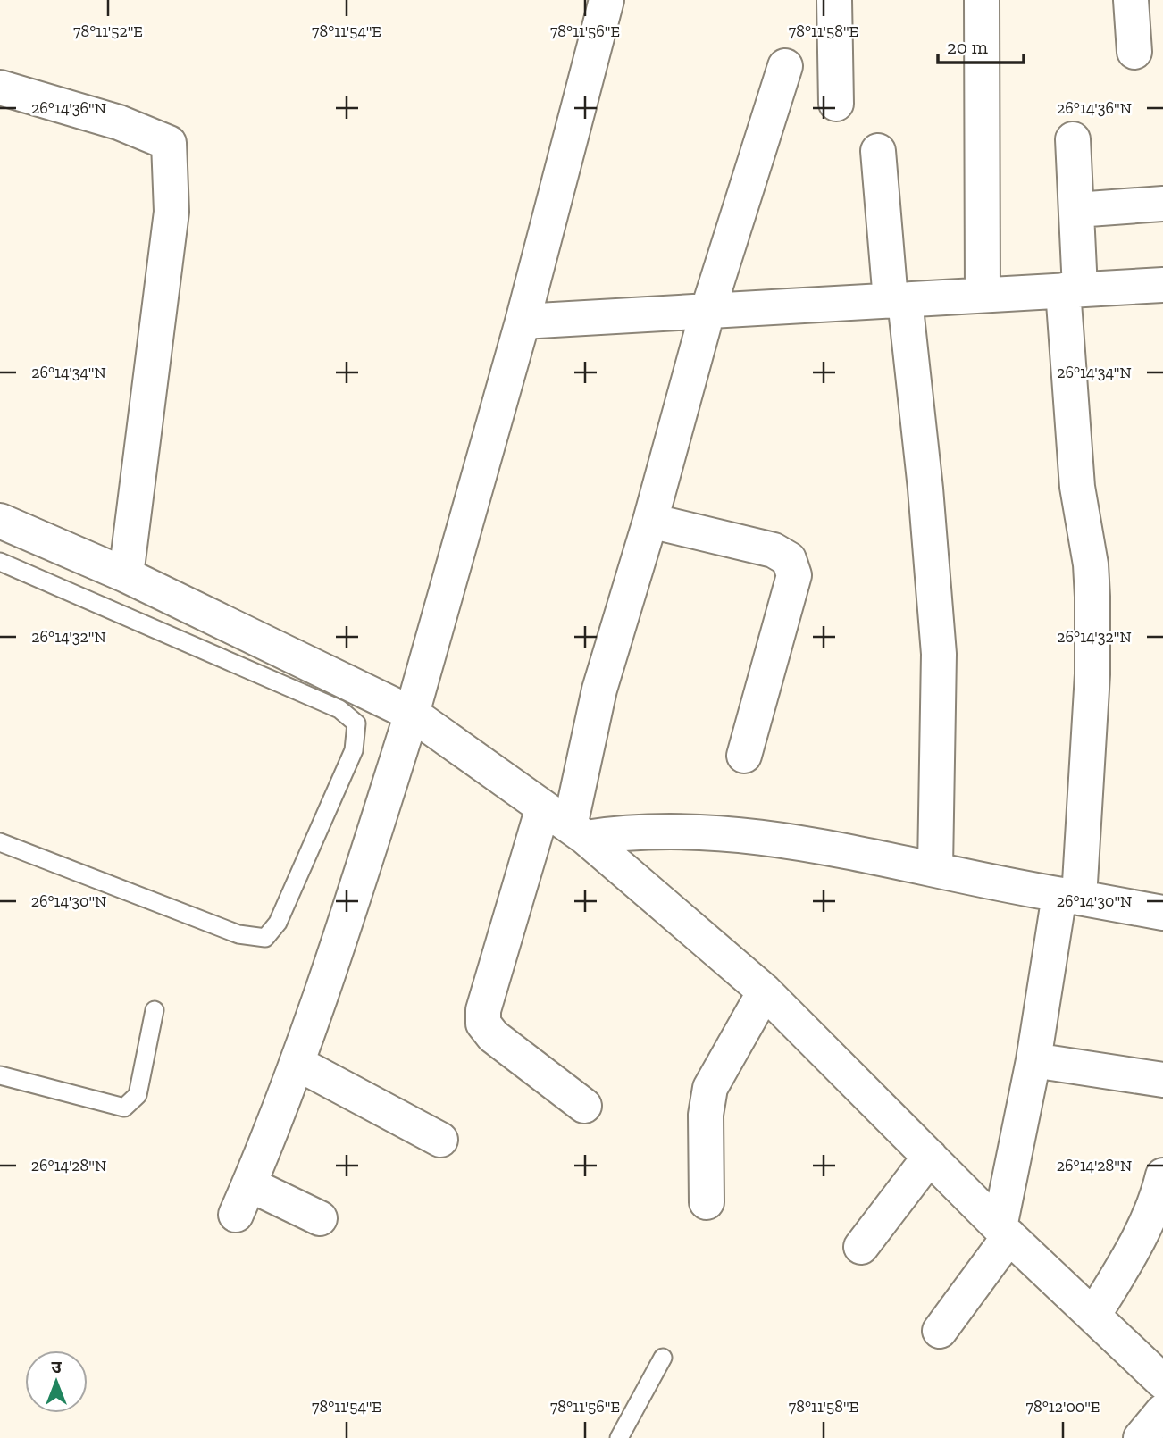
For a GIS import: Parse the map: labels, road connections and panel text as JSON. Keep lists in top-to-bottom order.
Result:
{
  "scale_bar": "20 m",
  "north": "top",
  "coordinates": [
    "78°11'52\"E",
    "78°11'54\"E",
    "78°11'56\"E",
    "78°11'58\"E",
    "26°14'36\"N",
    "26°14'34\"N",
    "26°14'32\"N",
    "26°14'30\"N",
    "26°14'28\"N",
    "78°12'00\"E"
  ]
}
